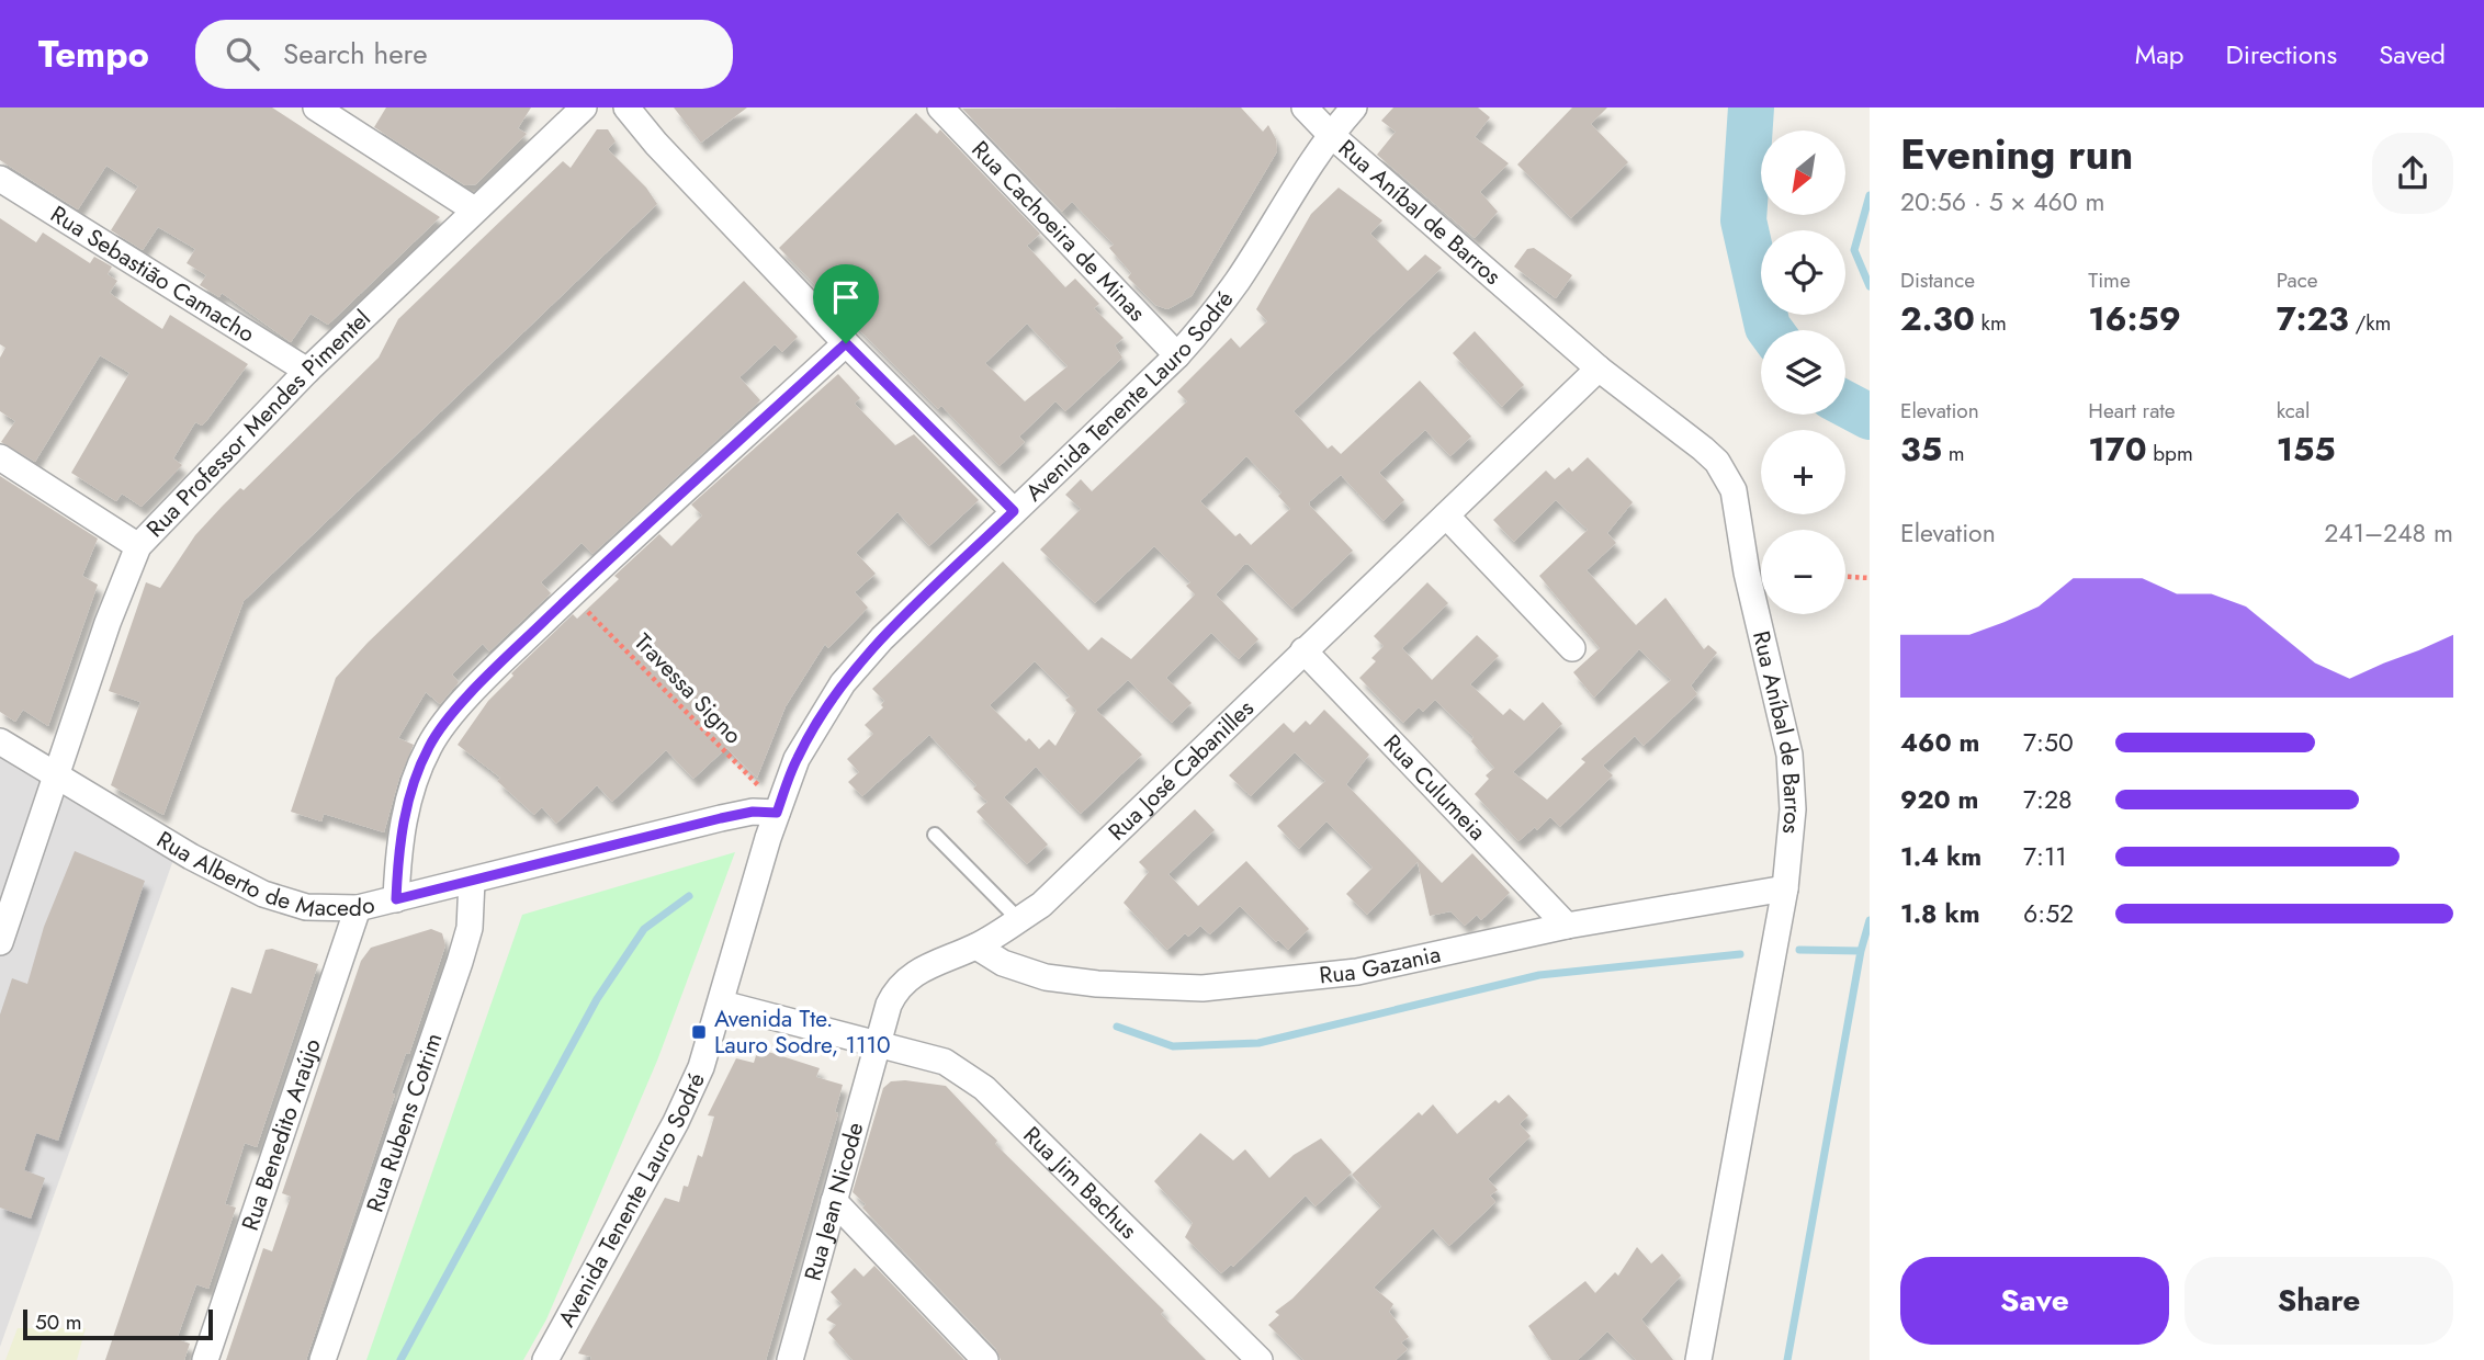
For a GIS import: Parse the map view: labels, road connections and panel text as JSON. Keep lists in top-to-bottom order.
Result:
{
  "streets": {
    "street": [
      "Rua Aníbal de Barros",
      "Rua Cachoeira de Minas",
      "Rua Sebastião Camacho",
      "Avenida Tenente Lauro Sodré",
      "Rua Professor Mendes Pimentel",
      "Rua José Cabanilles",
      "Rua Culumeia",
      "Rua Alberto de Macedo",
      "Rua Gazania",
      "Rua Rubens Cotrim",
      "Rua Benedito Araújo",
      "Rua Jim Bachus",
      "Rua Jean Nicode"
    ],
    "path": ["Travessa Signo"]
  },
  "crossings": [
    ["Rua Aníbal de Barros", "Avenida Tenente Lauro Sodré"],
    ["Rua Aníbal de Barros", "Rua José Cabanilles"],
    ["Rua Aníbal de Barros", "Rua Gazania"],
    ["Rua Cachoeira de Minas", "Avenida Tenente Lauro Sodré"],
    ["Rua Sebastião Camacho", "Rua Professor Mendes Pimentel"],
    ["Avenida Tenente Lauro Sodré", "Travessa Signo"],
    ["Avenida Tenente Lauro Sodré", "Rua Alberto de Macedo"],
    ["Rua Professor Mendes Pimentel", "Rua Alberto de Macedo"],
    ["Travessa Signo", "Rua Alberto de Macedo"],
    ["Rua José Cabanilles", "Rua Culumeia"],
    ["Rua José Cabanilles", "Rua Gazania"],
    ["Rua José Cabanilles", "Rua Jim Bachus"],
    ["Rua José Cabanilles", "Rua Jean Nicode"],
    ["Rua Culumeia", "Rua Gazania"],
    ["Rua Alberto de Macedo", "Rua Rubens Cotrim"],
    ["Rua Alberto de Macedo", "Rua Benedito Araújo"],
    ["Rua Jim Bachus", "Rua Jean Nicode"]
  ],
  "places": {
    "transit": ["Avenida Tte. Lauro Sodre, 1110"]
  },
  "scale_bar": "50 m",
  "north": "bottom left",
  "page": {
    "header": "Tempo",
    "search": "Search here",
    "nav": ["Map", "Directions", "Saved"],
    "heading": ["Evening run", "20:56 · 5 × 460 m"],
    "map_buttons": ["+", "−"],
    "stats": [
      ["Distance", "2.30 km"],
      ["Time", "16:59"],
      ["Pace", "7:23 /km"],
      ["Elevation", "35 m"],
      ["Heart rate", "170 bpm"],
      ["kcal", "155"]
    ],
    "chart": ["Elevation", "241–248 m"],
    "list": [
      {
        "name": "460 m",
        "note": "7:50"
      },
      {
        "name": "920 m",
        "note": "7:28"
      },
      {
        "name": "1.4 km",
        "note": "7:11"
      },
      {
        "name": "1.8 km",
        "note": "6:52"
      }
    ],
    "buttons": ["Save", "Share"],
    "scale": "50 m"
  }
}
